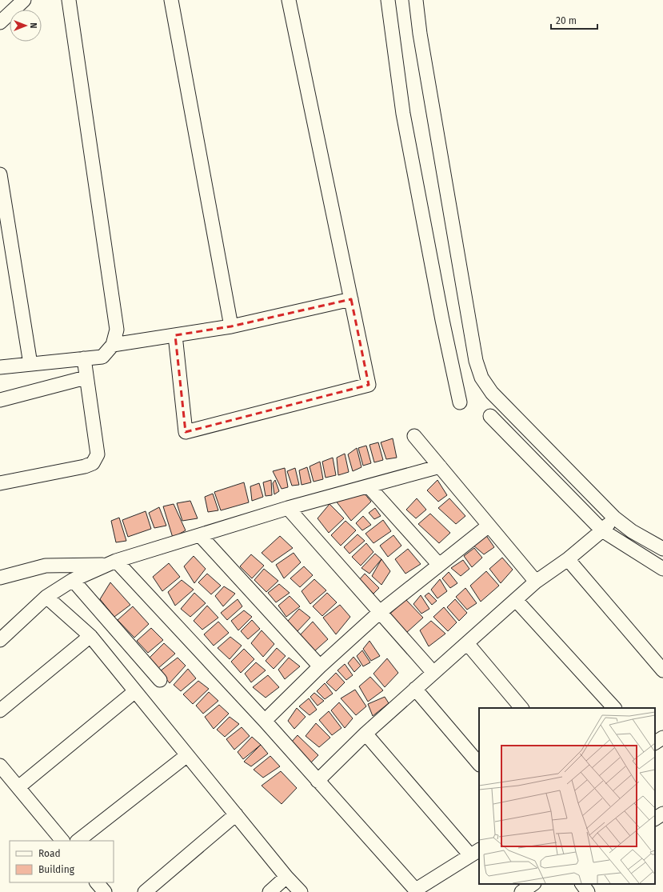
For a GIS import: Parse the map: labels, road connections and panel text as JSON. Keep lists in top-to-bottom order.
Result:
{
  "legend": ["Road", "Building"],
  "scale_bar": "20 m",
  "north": "right"
}
